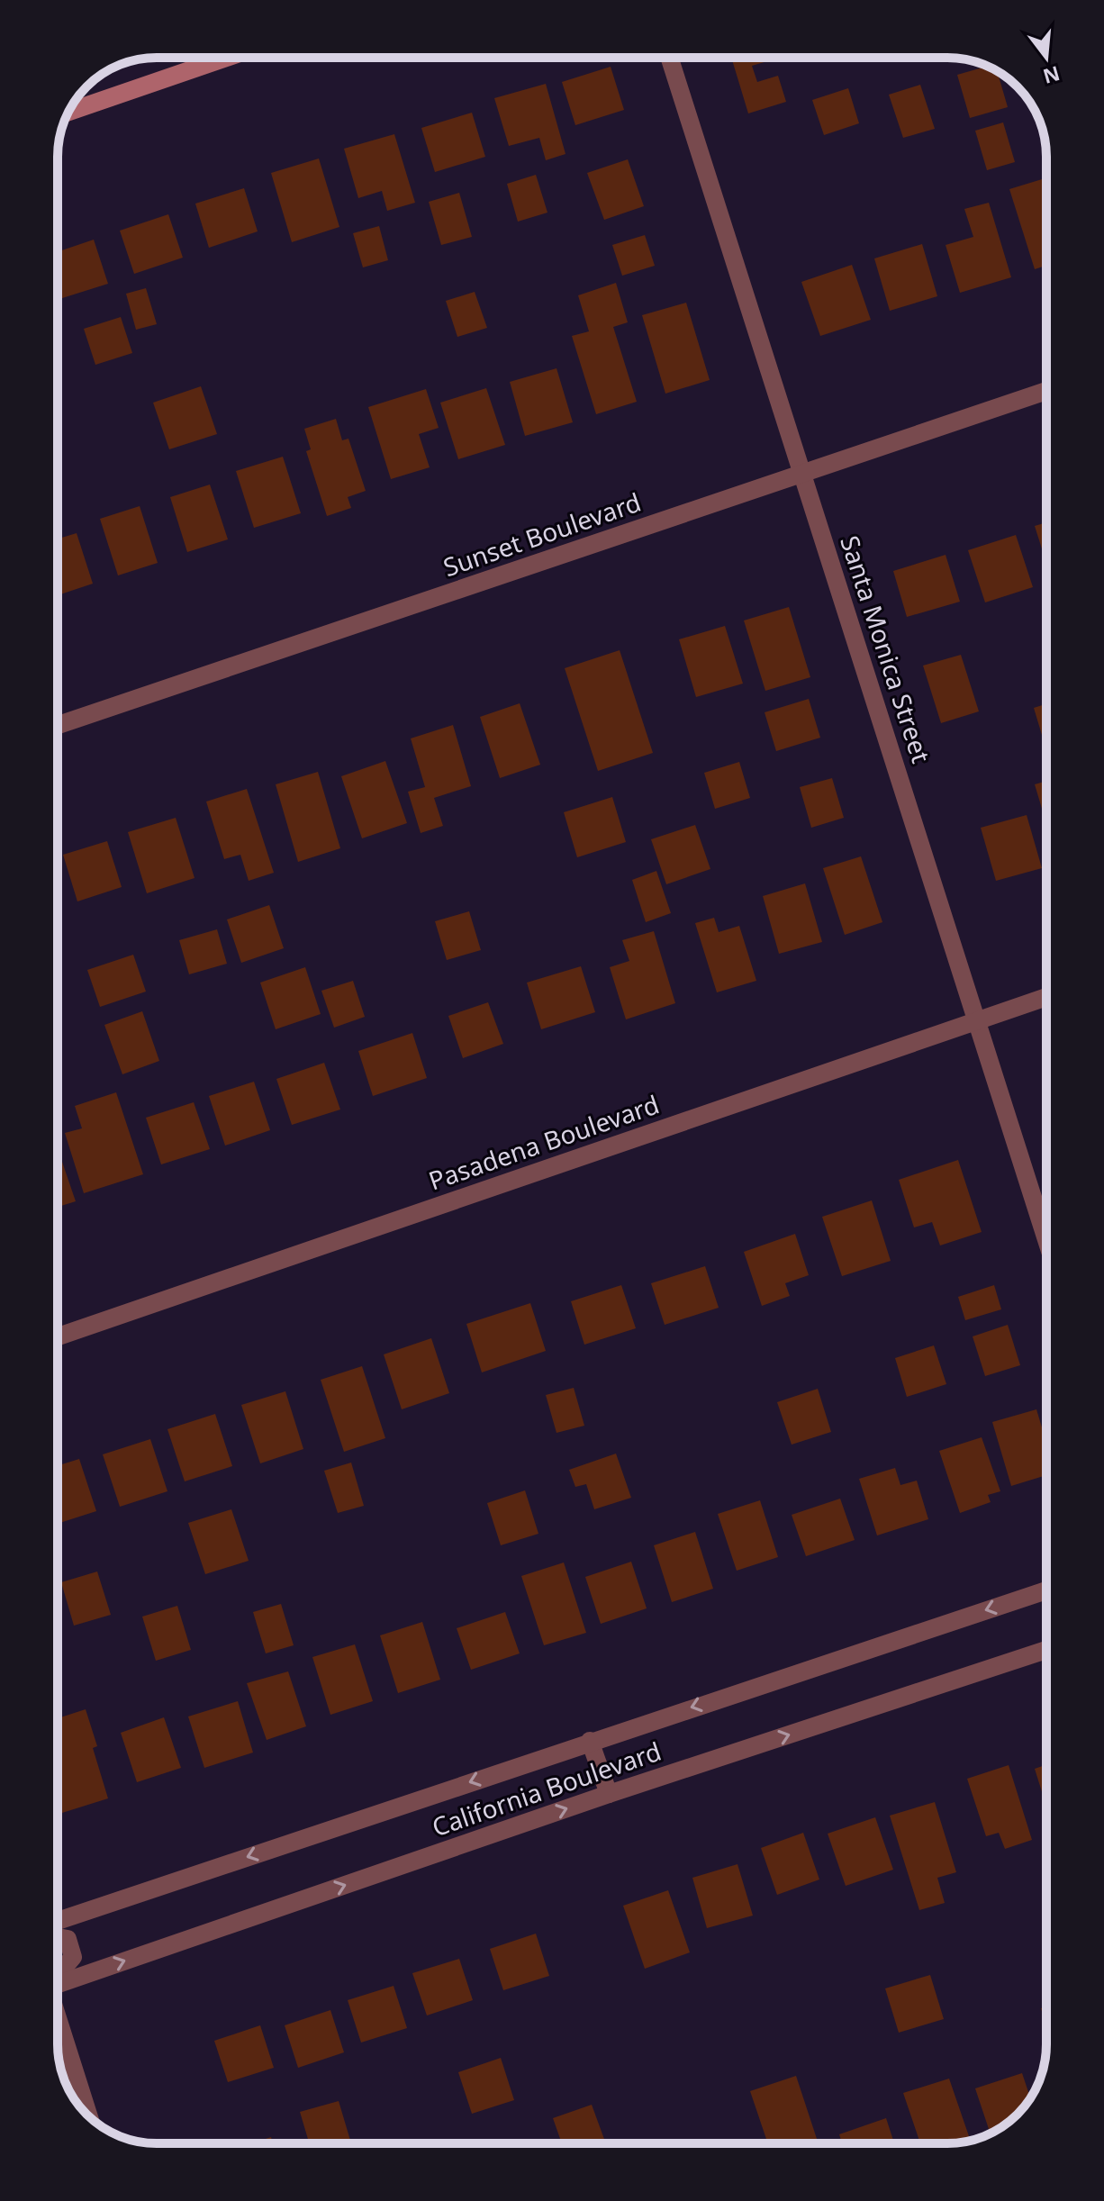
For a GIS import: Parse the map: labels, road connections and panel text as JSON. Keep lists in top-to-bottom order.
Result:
{
  "streets": {
    "street": [
      "Sunset Boulevard",
      "Santa Monica Street",
      "Pasadena Boulevard",
      "California Boulevard"
    ]
  },
  "crossings": [
    ["Sunset Boulevard", "Santa Monica Street"],
    ["Santa Monica Street", "Pasadena Boulevard"]
  ],
  "north": "bottom"
}
